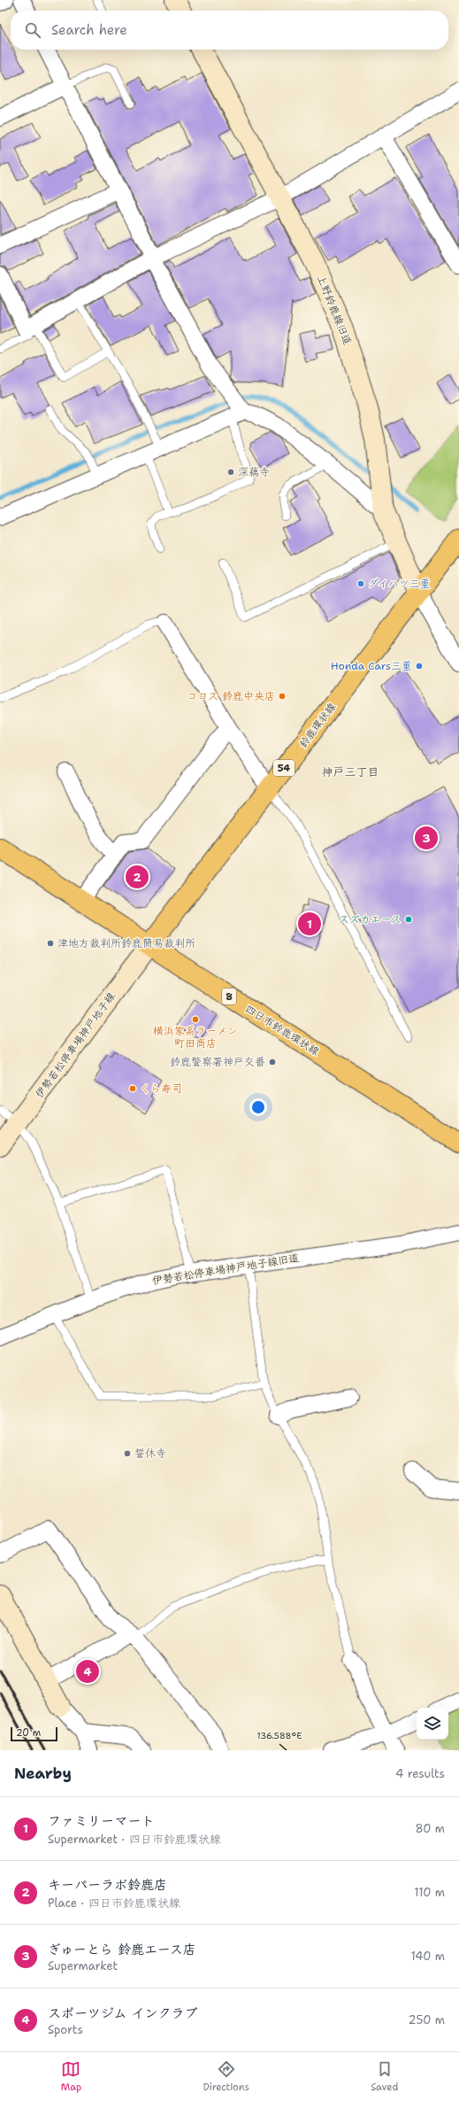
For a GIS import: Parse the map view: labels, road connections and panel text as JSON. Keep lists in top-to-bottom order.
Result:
{
  "streets": {
    "main road": [
      "鈴鹿環状線",
      "54",
      "8",
      "四日市鈴鹿環状線"
    ],
    "street": ["上野鈴鹿線旧道", "伊勢若松停車場神戸地子線", "伊勢若松停車場神戸地子線旧道"]
  },
  "crossings": [
    ["上野鈴鹿線旧道", "鈴鹿環状線"],
    ["鈴鹿環状線", "四日市鈴鹿環状線"],
    ["鈴鹿環状線", "伊勢若松停車場神戸地子線"],
    ["四日市鈴鹿環状線", "伊勢若松停車場神戸地子線"]
  ],
  "districts": ["神戸三丁目"],
  "places": [
    "深藕寺",
    "ダイハツ三重",
    "Honda Cars三重",
    "ココス 鈴鹿中央店",
    "スズカエース",
    "津地方裁判所鈴鹿簡易裁判所",
    "横浜家系ラーメン 町田商店",
    "鈴鹿警察署神戸交番",
    "くら寿司",
    "誓休寺"
  ],
  "scale_bar": "20 m",
  "page": {
    "search": "Search here",
    "pins": [
      "3",
      "2",
      "1",
      "4"
    ],
    "scale": "20 m",
    "heading": ["Nearby", "4 results"],
    "list": [
      {
        "mark": "1",
        "name": "ファミリーマート",
        "note": "Supermarket · 四日市鈴鹿環状線",
        "value": "80 m"
      },
      {
        "mark": "2",
        "name": "キーパーラボ鈴鹿店",
        "note": "Place · 四日市鈴鹿環状線",
        "value": "110 m"
      },
      {
        "mark": "3",
        "name": "ぎゅーとら 鈴鹿エース店",
        "note": "Supermarket",
        "value": "140 m"
      },
      {
        "mark": "4",
        "name": "スポーツジム インクラブ",
        "note": "Sports",
        "value": "250 m"
      }
    ],
    "nav": ["Map", "Directions", "Saved"]
  },
  "coordinates": ["136.588°E"]
}
